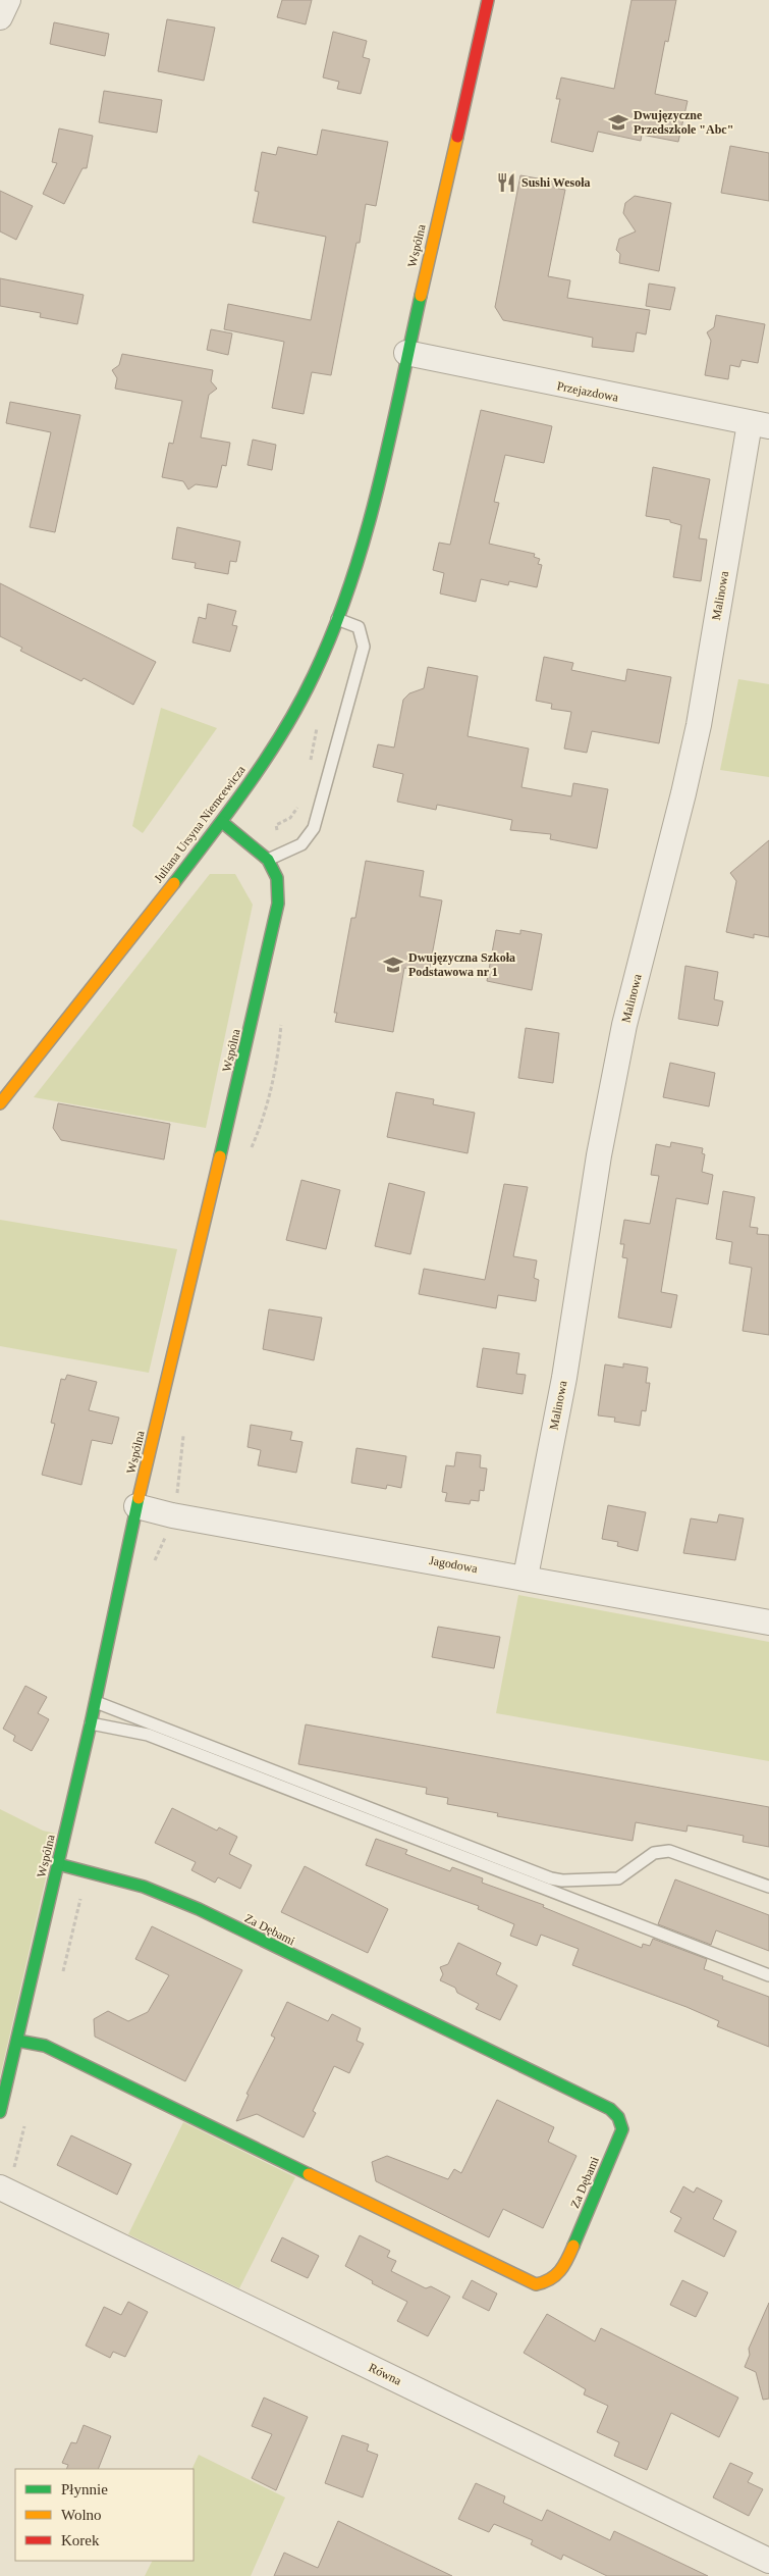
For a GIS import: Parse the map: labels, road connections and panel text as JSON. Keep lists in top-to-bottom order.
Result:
{
  "streets": {
    "street": [
      "Wspólna",
      "Przejazdowa",
      "Malinowa",
      "Juliana Ursyna Niemcewicza",
      "Jagodowa",
      "Za Dębami",
      "Równa"
    ]
  },
  "crossings": [
    ["Wspólna", "Przejazdowa"],
    ["Wspólna", "Juliana Ursyna Niemcewicza"],
    ["Wspólna", "Jagodowa"],
    ["Wspólna", "Za Dębami"],
    ["Przejazdowa", "Malinowa"],
    ["Malinowa", "Jagodowa"]
  ],
  "places": {
    "school or university": ["Dwujęzyczne Przedszkole \"Abc\"", "Dwujęzyczna Szkoła Podstawowa nr 1"],
    "restaurant": ["Sushi Wesoła"]
  },
  "legend": ["Płynnie", "Wolno", "Korek"]
}
